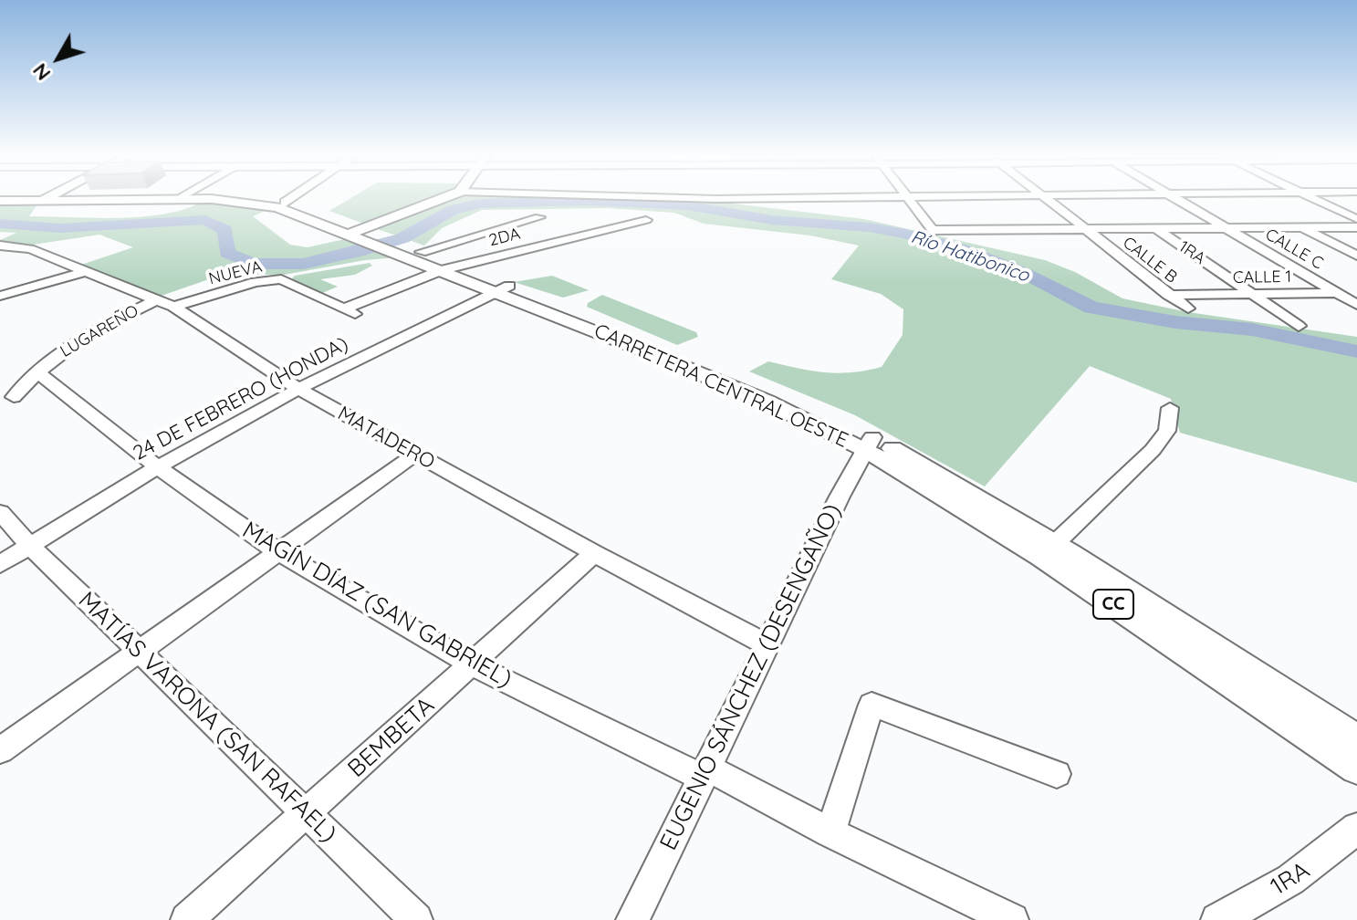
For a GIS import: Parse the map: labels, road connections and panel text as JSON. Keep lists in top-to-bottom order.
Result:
{
  "streets": {
    "main road": ["CARRETERA CENTRAL OESTE", "CC"],
    "street": [
      "2DA",
      "CALLE C",
      "1RA",
      "CALLE B",
      "NUEVA",
      "CALLE 1",
      "LUGAREÑO",
      "24 DE FEBRERO (HONDA)",
      "MATADERO",
      "MAGÍN DÍAZ (SAN GABRIEL)",
      "EUGENIO SÁNCHEZ (DESENGAÑO)",
      "MATÍAS VARONA (SAN RAFAEL)",
      "BEMBETA"
    ]
  },
  "crossings": [
    ["2DA", "CARRETERA CENTRAL OESTE"],
    ["CALLE C", "CALLE 1"],
    ["1RA", "CALLE 1"],
    ["CALLE B", "CALLE 1"],
    ["NUEVA", "LUGAREÑO"],
    ["NUEVA", "MATADERO"],
    ["LUGAREÑO", "MATADERO"],
    ["LUGAREÑO", "MAGÍN DÍAZ (SAN GABRIEL)"],
    ["CARRETERA CENTRAL OESTE", "24 DE FEBRERO (HONDA)"],
    ["CARRETERA CENTRAL OESTE", "CC"],
    ["CARRETERA CENTRAL OESTE", "EUGENIO SÁNCHEZ (DESENGAÑO)"],
    ["24 DE FEBRERO (HONDA)", "MATADERO"],
    ["24 DE FEBRERO (HONDA)", "MAGÍN DÍAZ (SAN GABRIEL)"],
    ["24 DE FEBRERO (HONDA)", "MATÍAS VARONA (SAN RAFAEL)"],
    ["MATADERO", "EUGENIO SÁNCHEZ (DESENGAÑO)"],
    ["MATADERO", "BEMBETA"],
    ["MAGÍN DÍAZ (SAN GABRIEL)", "EUGENIO SÁNCHEZ (DESENGAÑO)"],
    ["MAGÍN DÍAZ (SAN GABRIEL)", "BEMBETA"],
    ["MATÍAS VARONA (SAN RAFAEL)", "BEMBETA"]
  ],
  "water": ["Río Hatibonico"],
  "north": "bottom left"
}
